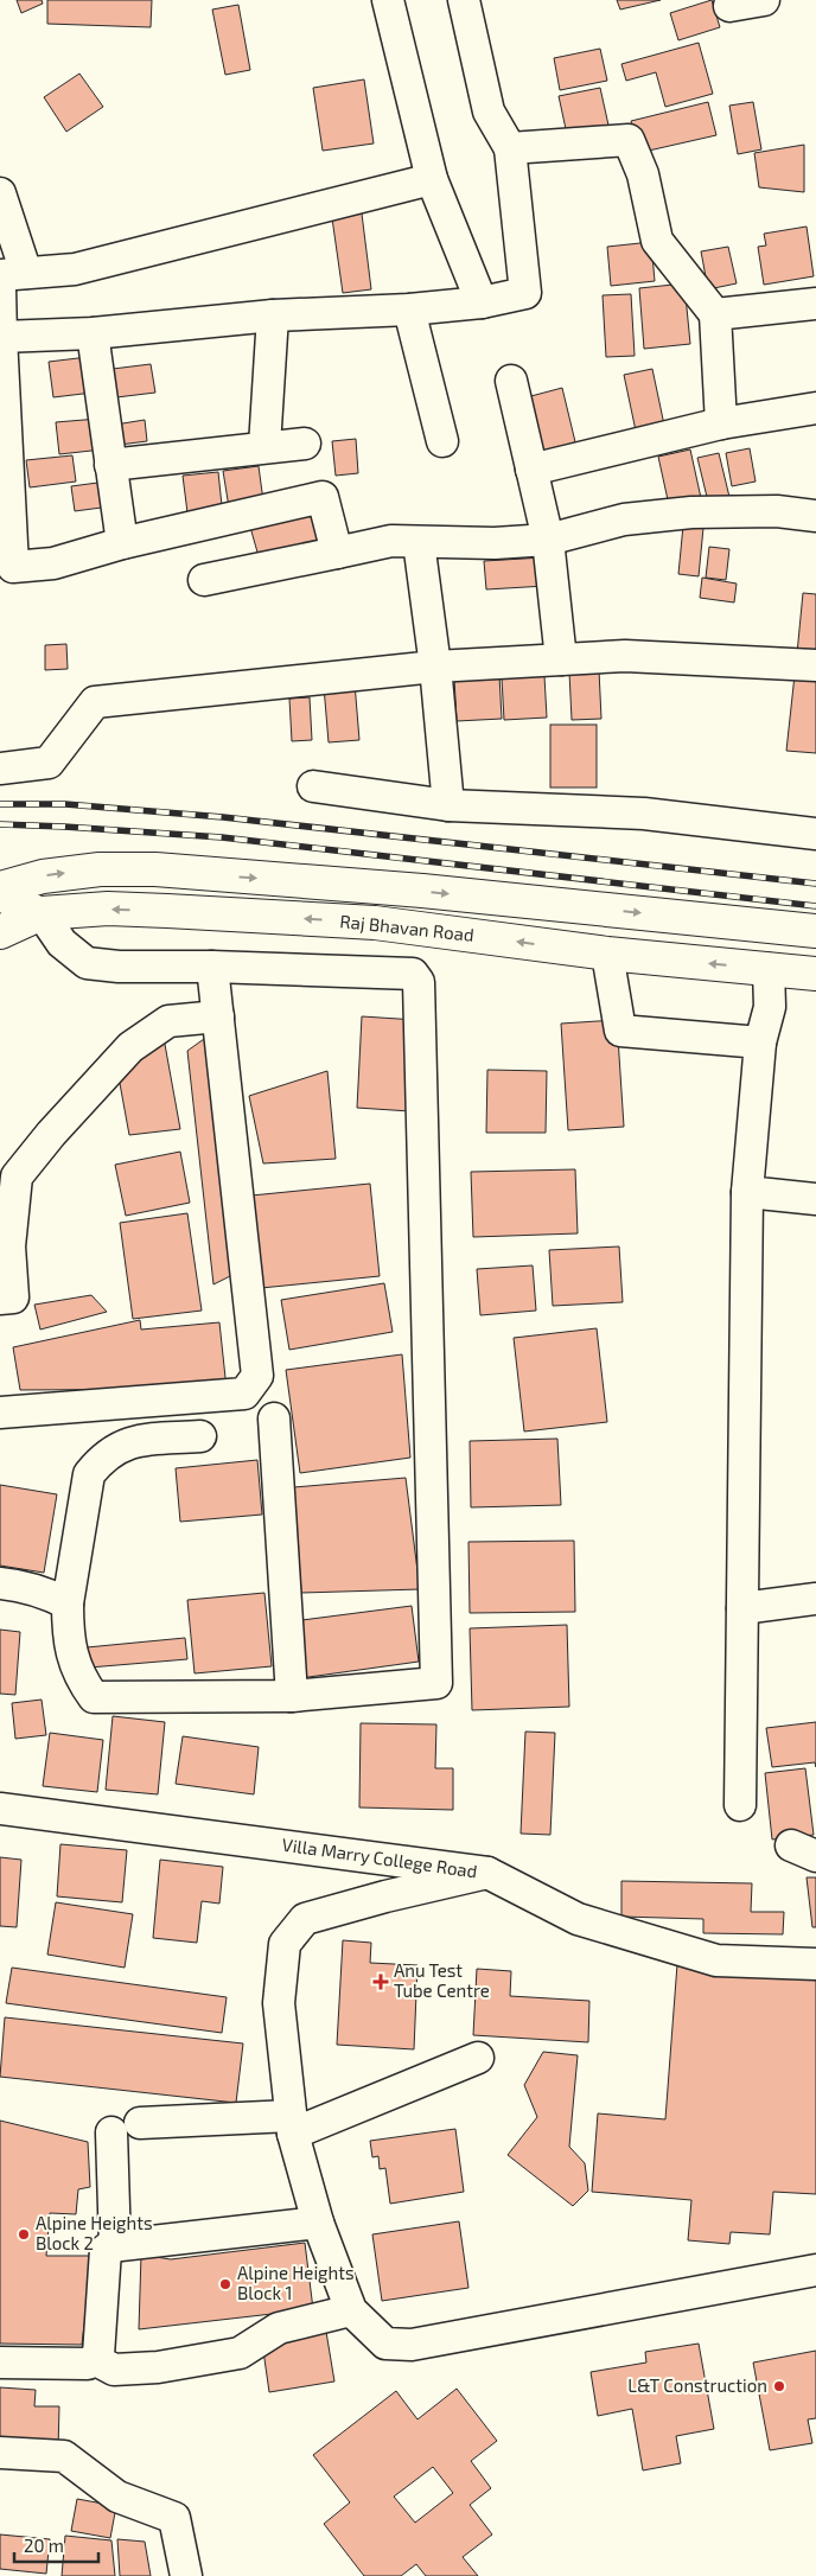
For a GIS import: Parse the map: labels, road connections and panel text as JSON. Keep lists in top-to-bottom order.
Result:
{
  "streets": {
    "main road": ["Raj Bhavan Road"],
    "street": ["Villa Marry College Road"]
  },
  "places": {
    "health": ["Anu Test Tube Centre"],
    "other": ["Alpine Heights Block 2", "Alpine Heights Block 1", "L&T Construction"]
  },
  "scale_bar": "20 m"
}
